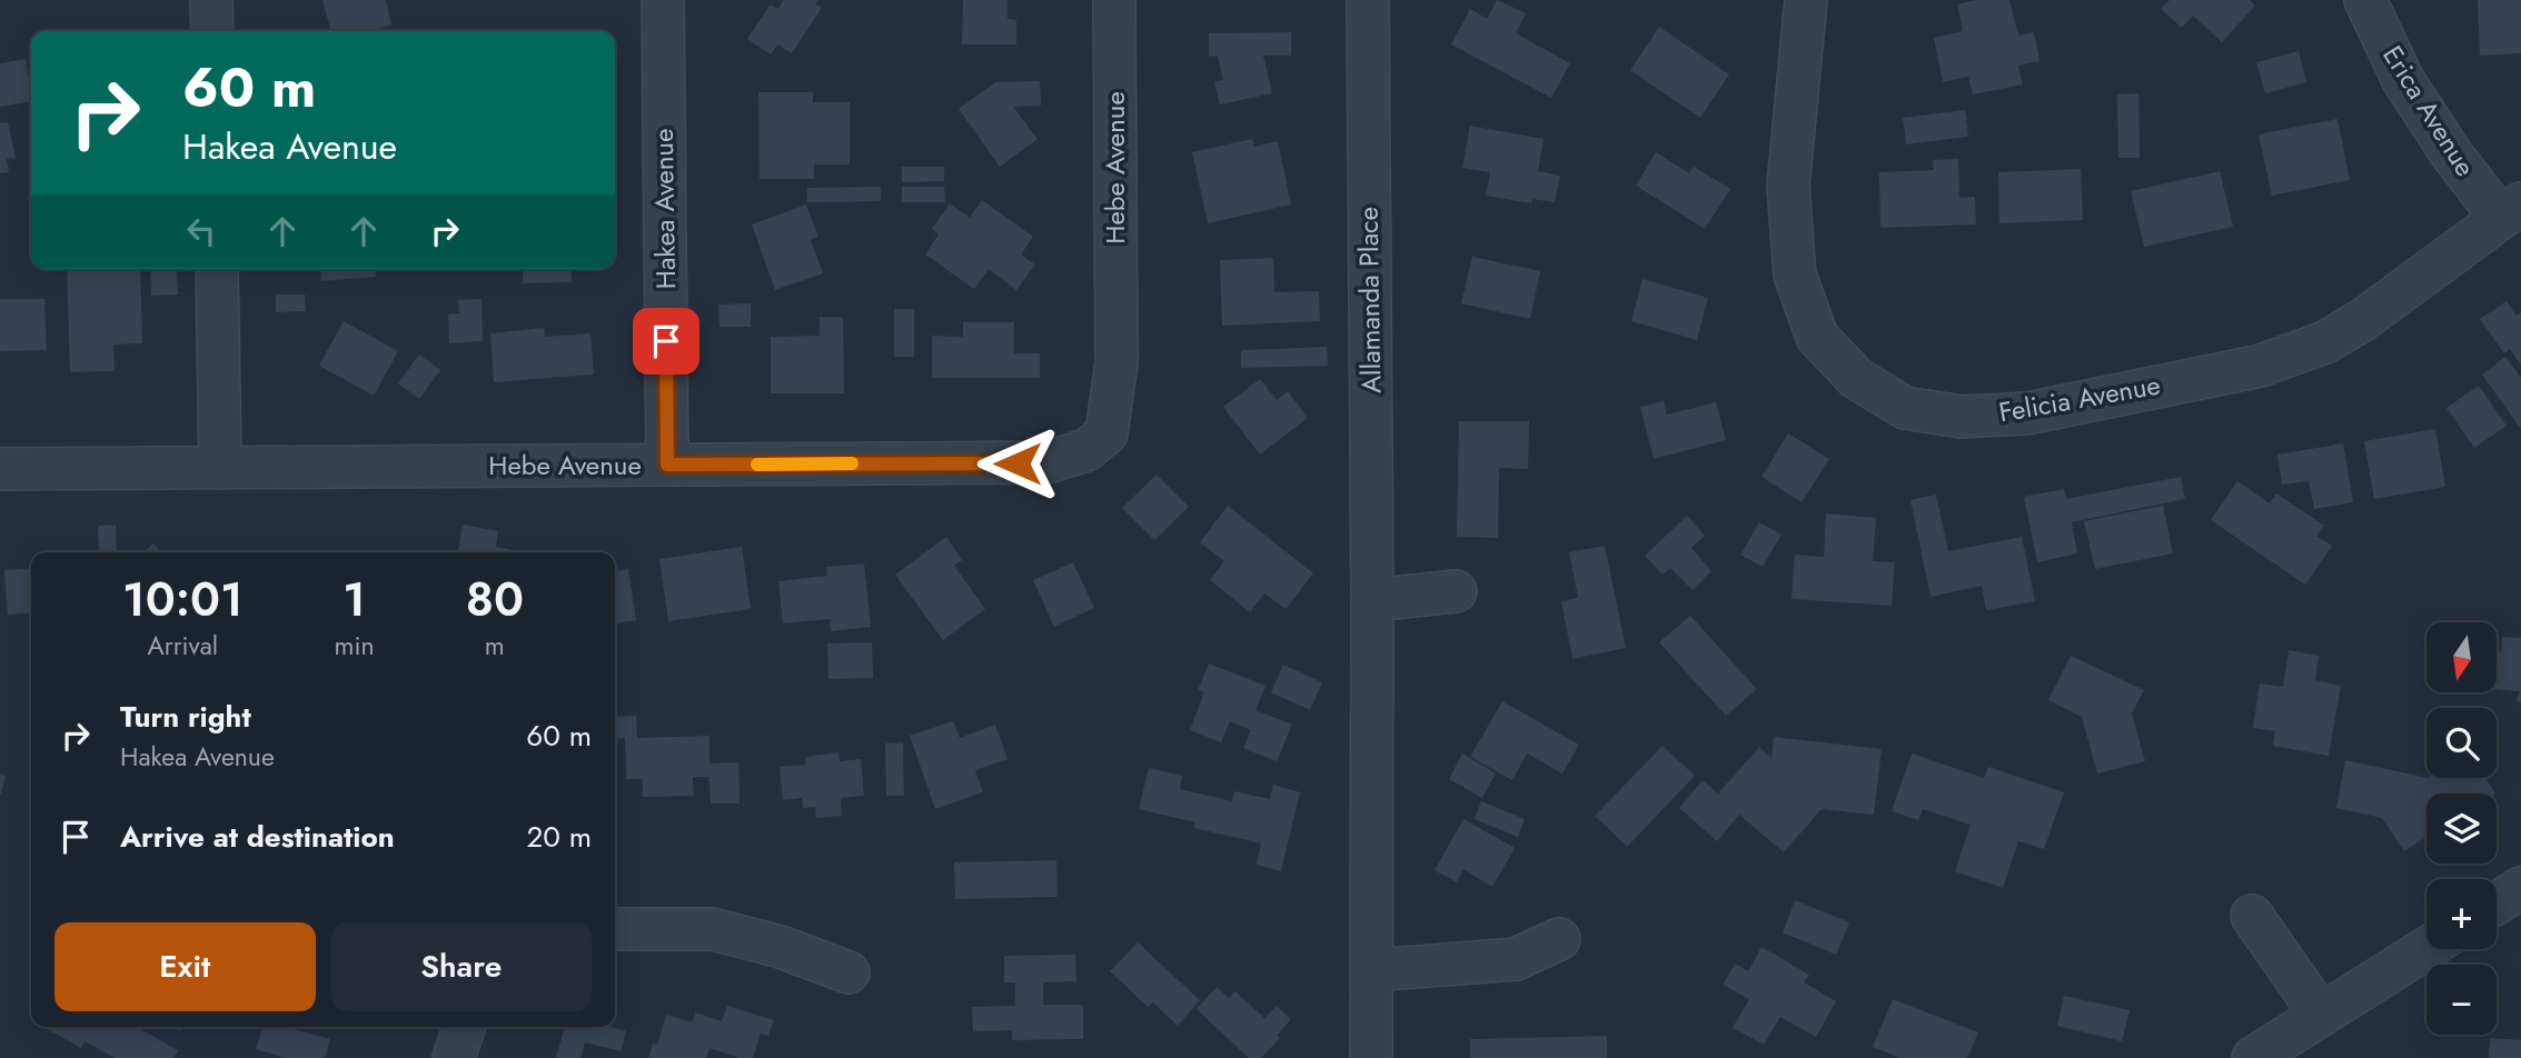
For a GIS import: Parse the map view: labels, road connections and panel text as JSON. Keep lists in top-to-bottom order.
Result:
{
  "streets": {
    "street": [
      "Erica Avenue",
      "Hebe Avenue",
      "Hakea Avenue",
      "Allamanda Place",
      "Felicia Avenue"
    ]
  },
  "crossings": [
    ["Erica Avenue", "Felicia Avenue"],
    ["Hebe Avenue", "Hakea Avenue"]
  ],
  "north": "bottom",
  "page": {
    "turn": ["60 m", "Hakea Avenue"],
    "eta": [
      "10:01",
      "Arrival",
      "1",
      "min",
      "80",
      "m"
    ],
    "map_buttons": ["+", "−"],
    "list": [
      {
        "name": "Turn right",
        "note": "Hakea Avenue",
        "value": "60 m"
      },
      {
        "name": "Arrive at destination",
        "value": "20 m"
      }
    ],
    "buttons": ["Exit", "Share"]
  }
}
